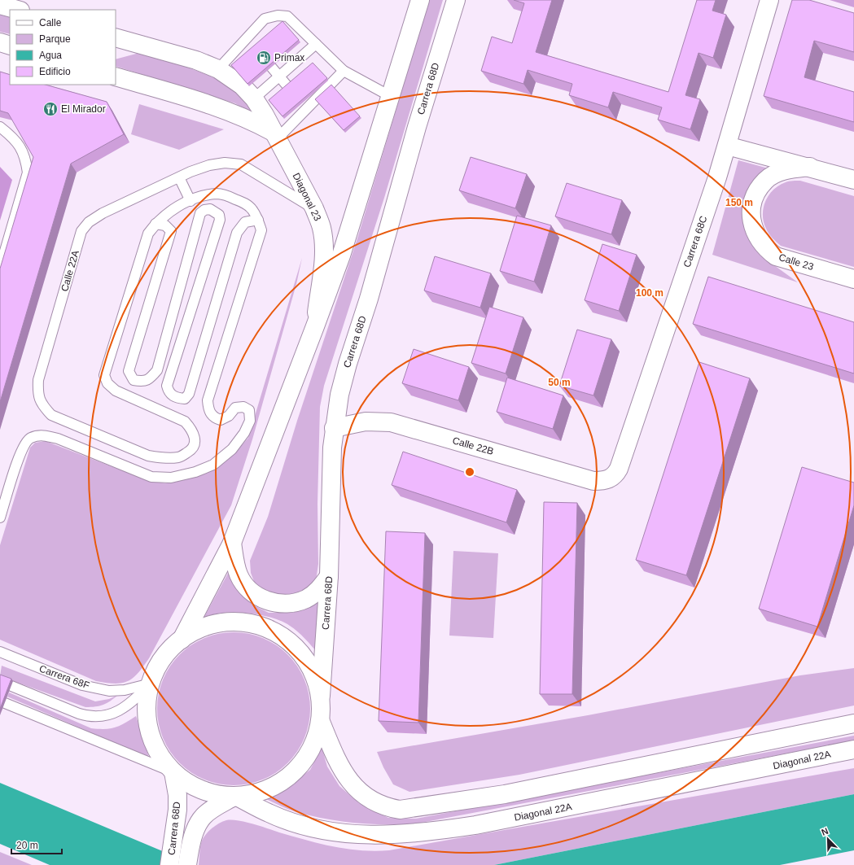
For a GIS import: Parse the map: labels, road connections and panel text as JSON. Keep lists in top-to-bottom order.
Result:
{
  "streets": {
    "street": [
      "Carrera 68D",
      "Diagonal 23",
      "Carrera 68C",
      "Calle 23",
      "Calle 22B",
      "Diagonal 22A"
    ],
    "lane": ["Calle 22A", "Carrera 68F"]
  },
  "crossings": [
    ["Carrera 68D", "Calle 22B"],
    ["Carrera 68D", "Diagonal 22A"],
    ["Diagonal 23", "Calle 22A"],
    ["Carrera 68C", "Calle 23"],
    ["Carrera 68C", "Calle 22B"]
  ],
  "places": {
    "fuel station": ["Primax"],
    "restaurant": ["El Mirador"]
  },
  "legend": [
    "Calle",
    "Parque",
    "Agua",
    "Edificio"
  ],
  "scale_bar": "20 m",
  "north": "top left",
  "rings": ["150 m", "100 m", "50 m"]
}
